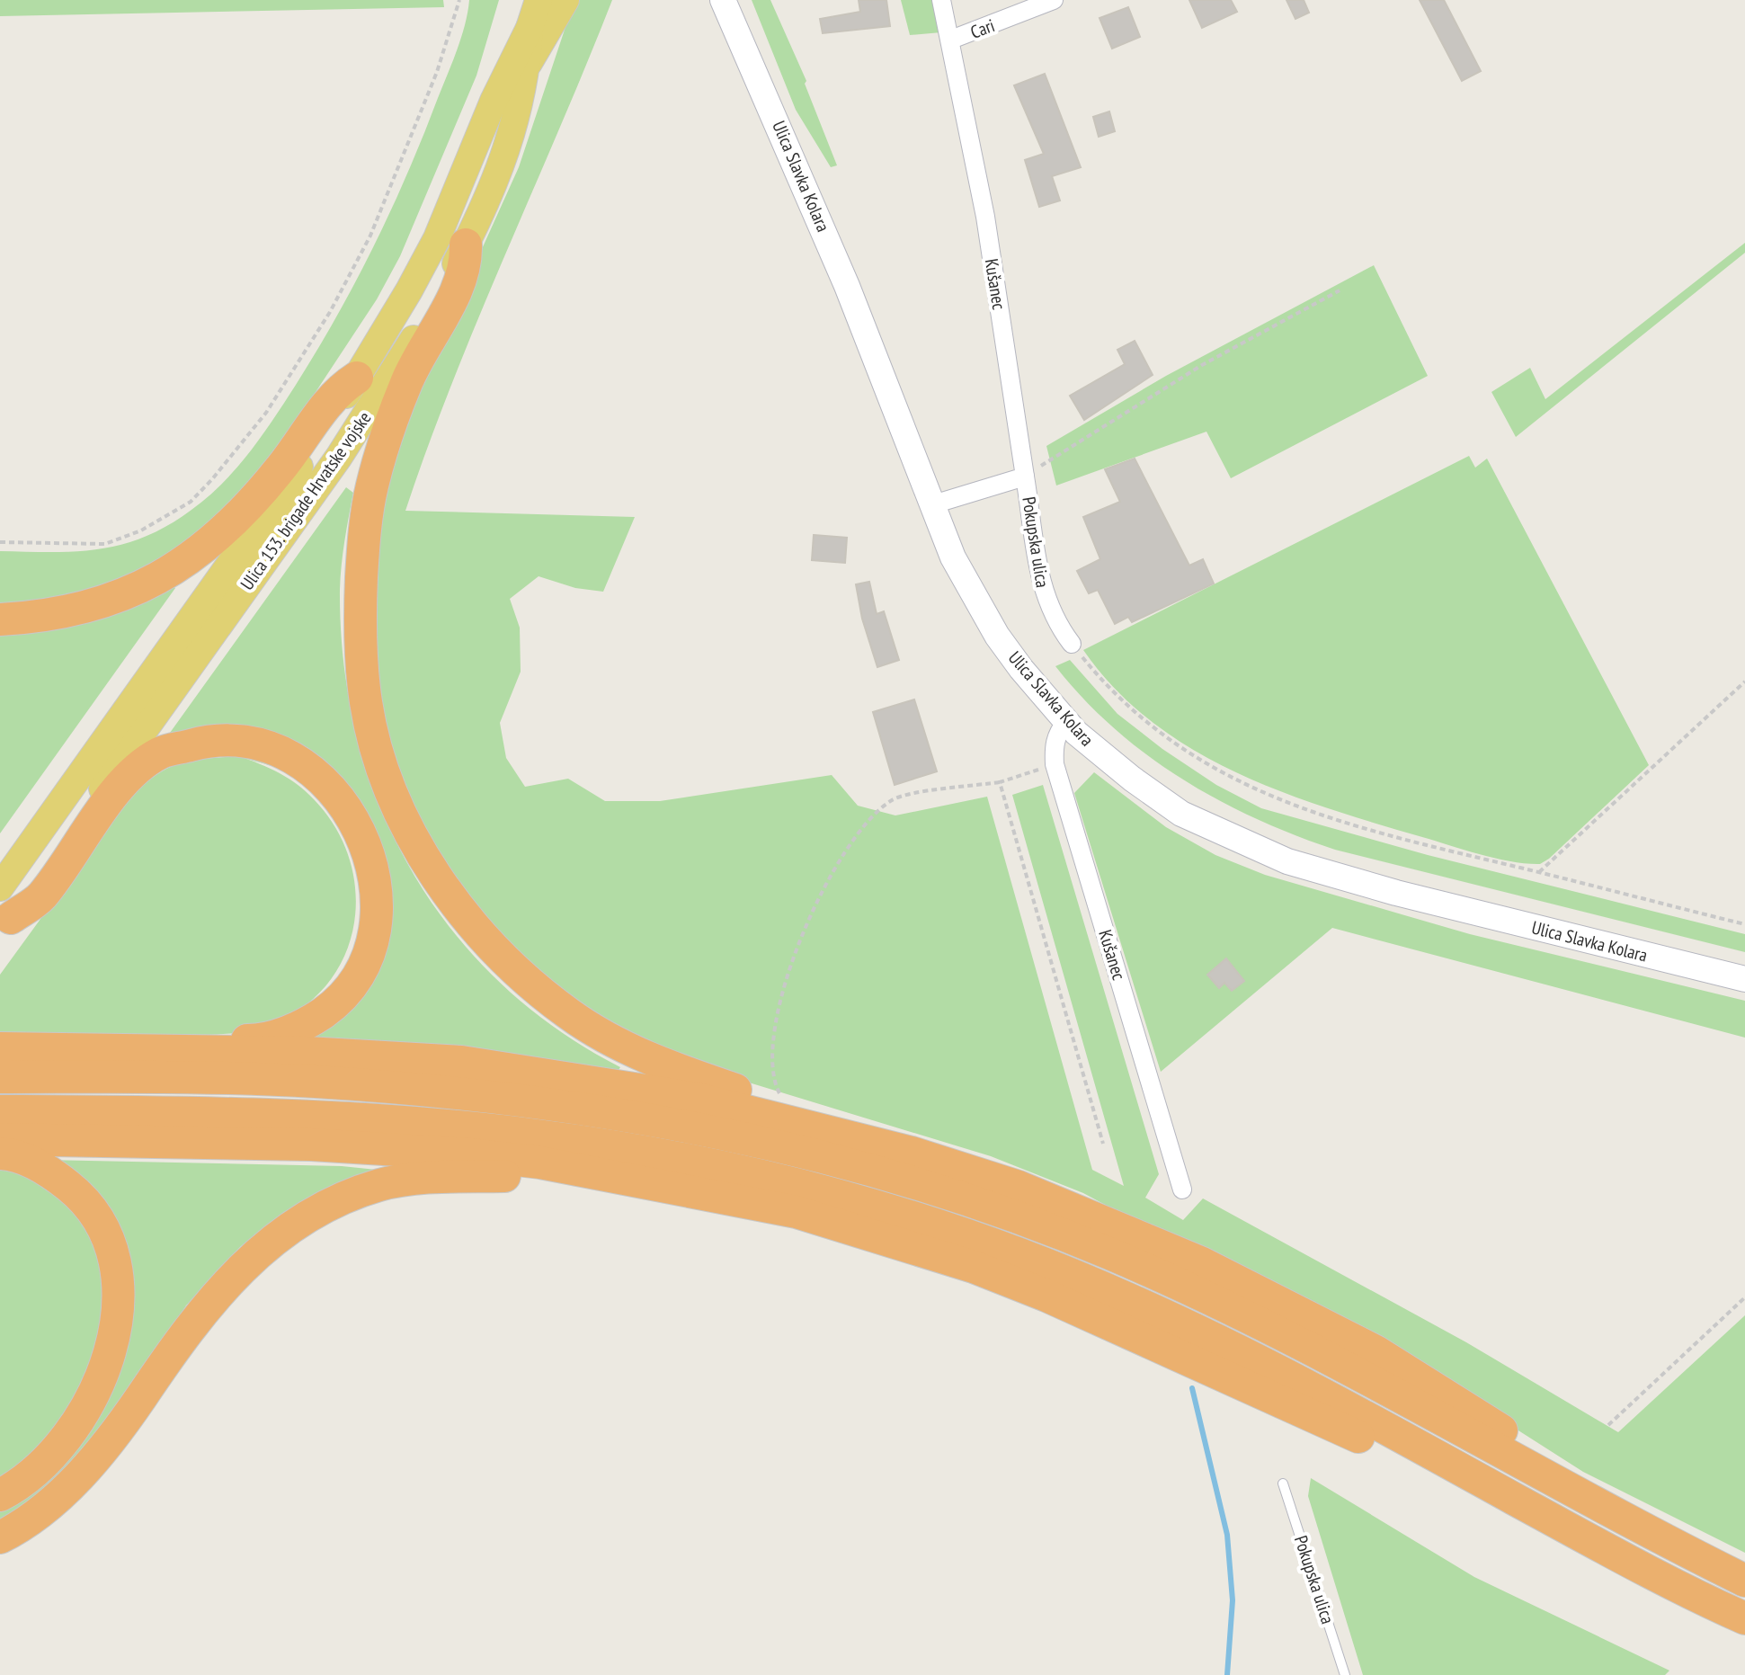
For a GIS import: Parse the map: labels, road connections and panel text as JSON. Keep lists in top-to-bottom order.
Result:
{
  "streets": {
    "main road": ["Ulica Slavka Kolara", "Ulica 153. brigade Hrvatske vojske"],
    "street": ["Cari", "Kušanec", "Pokupska ulica"]
  },
  "crossings": [
    ["Cari", "Kušanec"],
    ["Ulica Slavka Kolara", "Kušanec"],
    ["Kušanec", "Pokupska ulica"]
  ]
}
